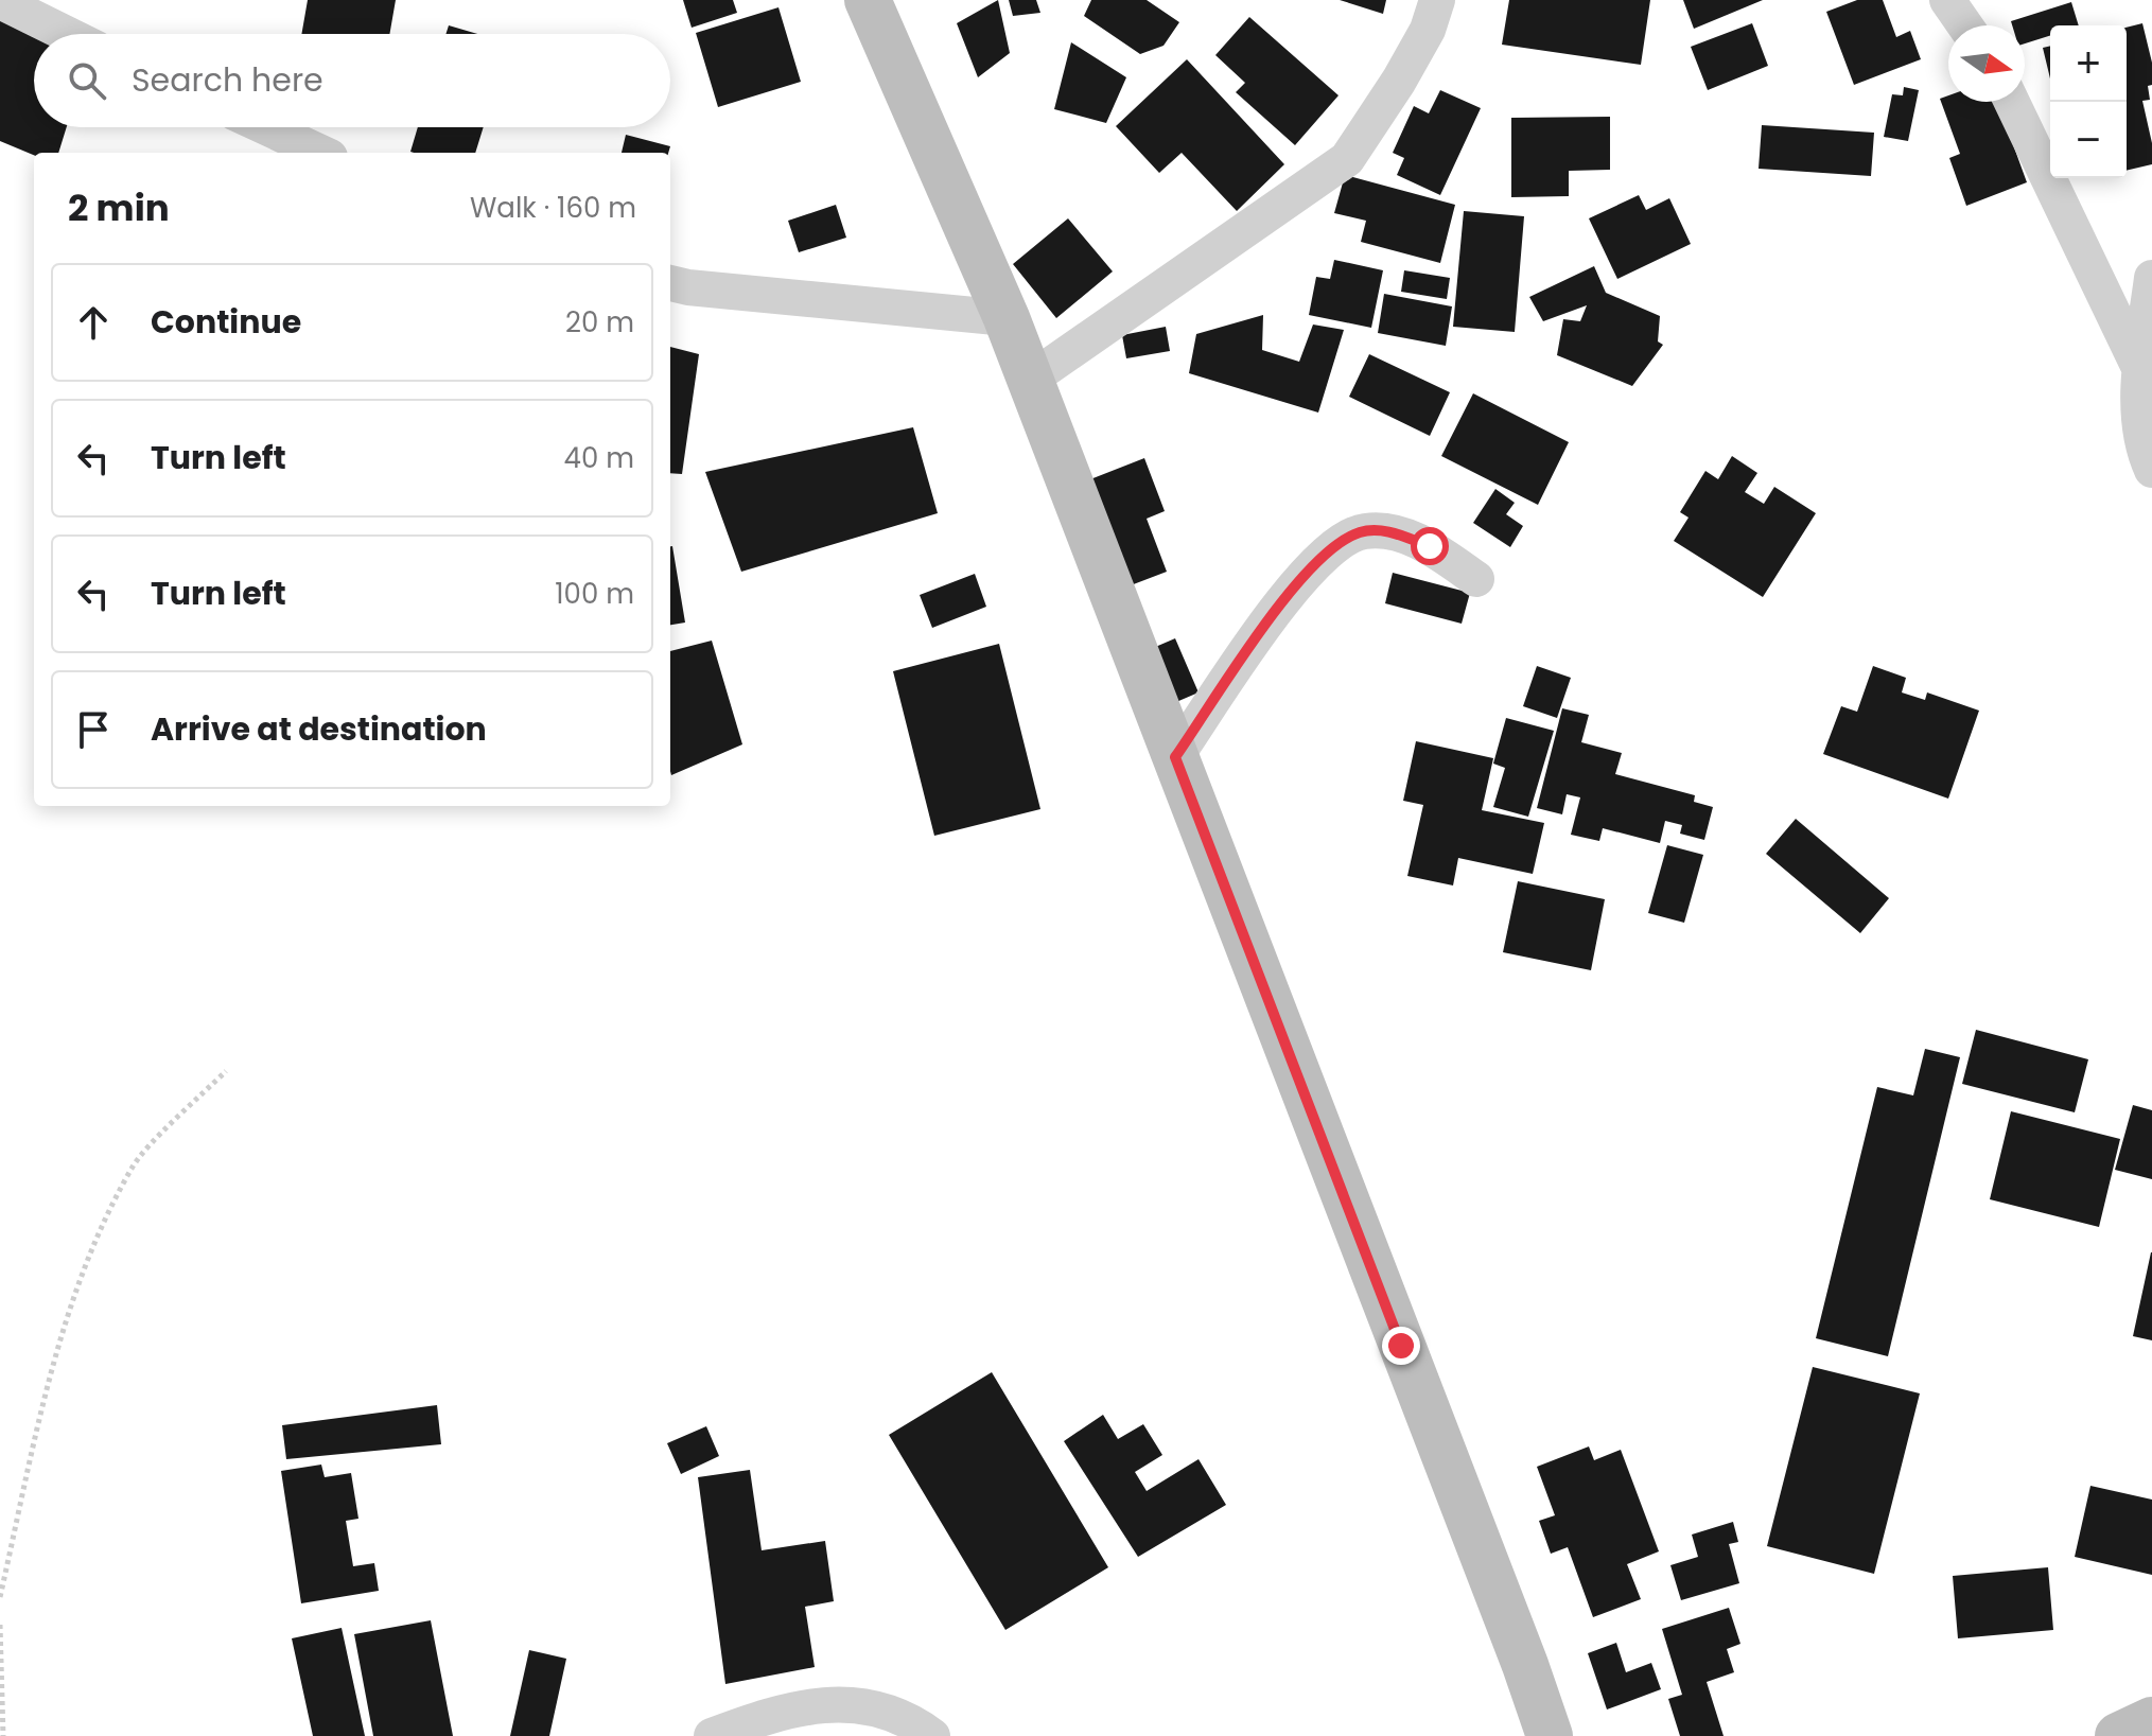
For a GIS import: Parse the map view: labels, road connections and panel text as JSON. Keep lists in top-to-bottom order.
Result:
{
  "north": "right",
  "page": {
    "map_buttons": ["+", "−"],
    "search": "Search here",
    "heading": ["2 min", "Walk · 160 m"],
    "list": [
      ["Continue", "20 m"],
      ["Turn left", "40 m"],
      ["Turn left", "100 m"],
      "Arrive at destination"
    ]
  }
}
